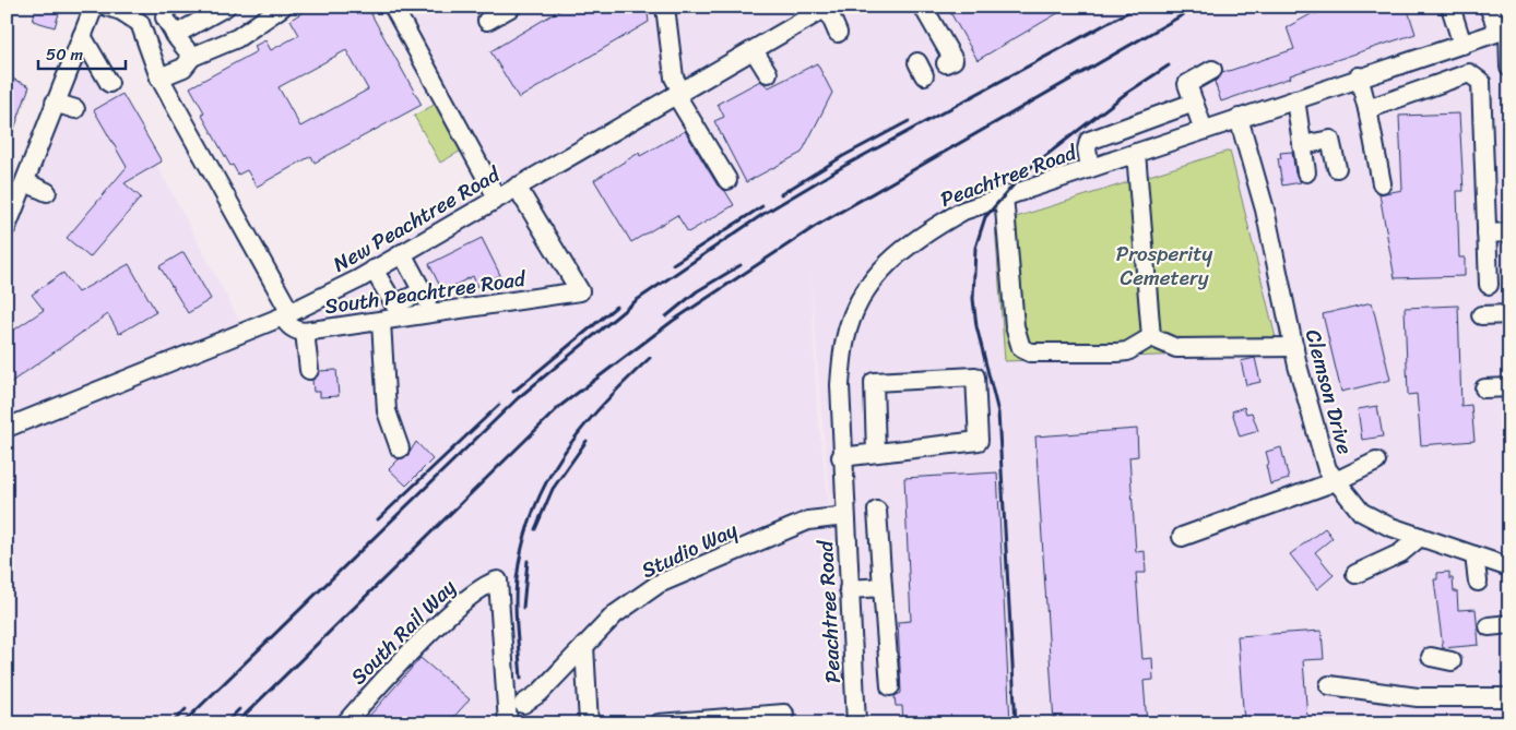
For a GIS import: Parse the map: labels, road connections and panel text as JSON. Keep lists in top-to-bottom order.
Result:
{
  "streets": {
    "street": [
      "Peachtree Road",
      "New Peachtree Road",
      "South Peachtree Road",
      "Clemson Drive",
      "Studio Way",
      "South Rail Way"
    ]
  },
  "crossings": [
    ["Peachtree Road", "Clemson Drive"],
    ["Peachtree Road", "Studio Way"],
    ["New Peachtree Road", "South Peachtree Road"]
  ],
  "parks": ["Prosperity Cemetery"],
  "scale_bar": "50 m"
}
